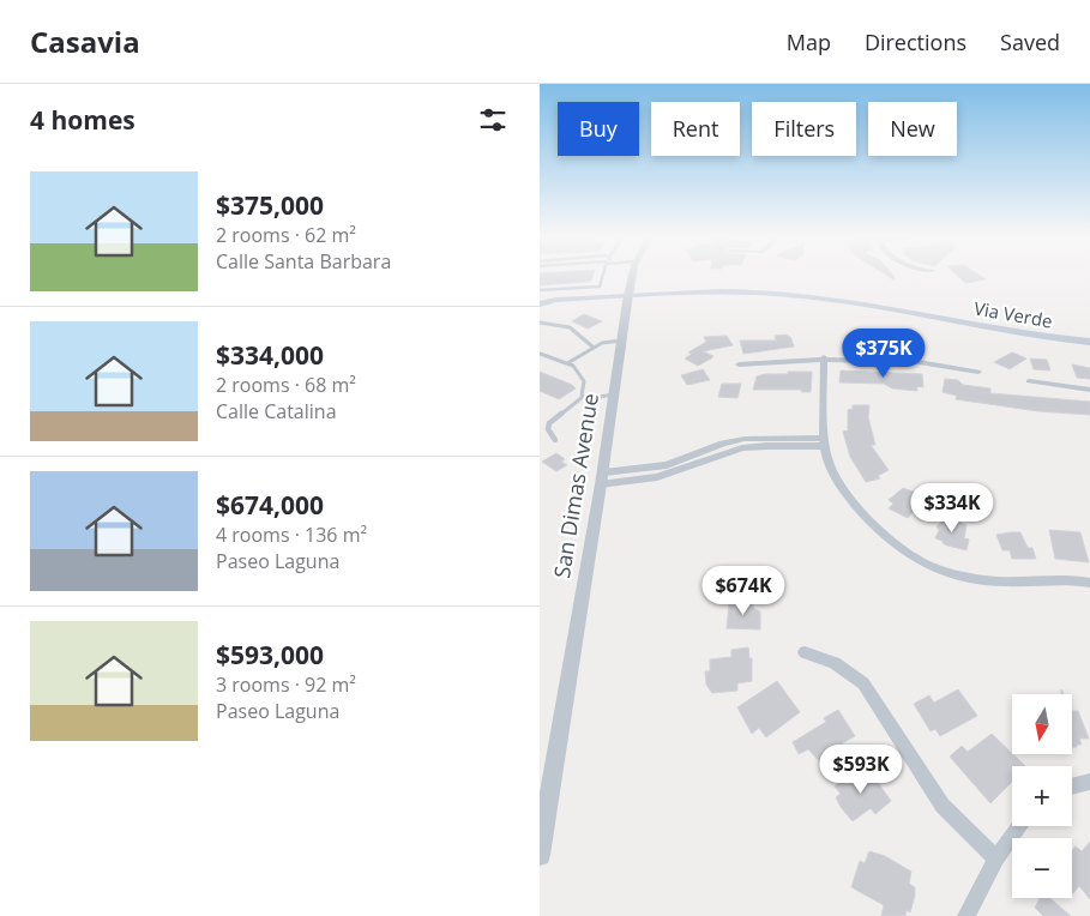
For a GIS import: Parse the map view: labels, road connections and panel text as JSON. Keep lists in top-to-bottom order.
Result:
{
  "streets": {
    "main road": ["Via Verde"],
    "street": ["San Dimas Avenue"]
  },
  "crossings": [
    ["Via Verde", "San Dimas Avenue"]
  ],
  "north": "bottom",
  "page": {
    "header": "Casavia",
    "nav": ["Map", "Directions", "Saved"],
    "heading": "4 homes",
    "chip": [
      "Buy",
      "Rent",
      "Filters",
      "New"
    ],
    "list": [
      {
        "name": "$375,000",
        "note": "2 rooms · 62 m² · Calle Santa Barbara"
      },
      {
        "name": "$334,000",
        "note": "2 rooms · 68 m² · Calle Catalina"
      },
      {
        "name": "$674,000",
        "note": "4 rooms · 136 m² · Paseo Laguna"
      },
      {
        "name": "$593,000",
        "note": "3 rooms · 92 m² · Paseo Laguna"
      }
    ],
    "price": [
      "$375K",
      "$334K",
      "$674K",
      "$593K"
    ],
    "map_buttons": ["+", "−"]
  }
}
